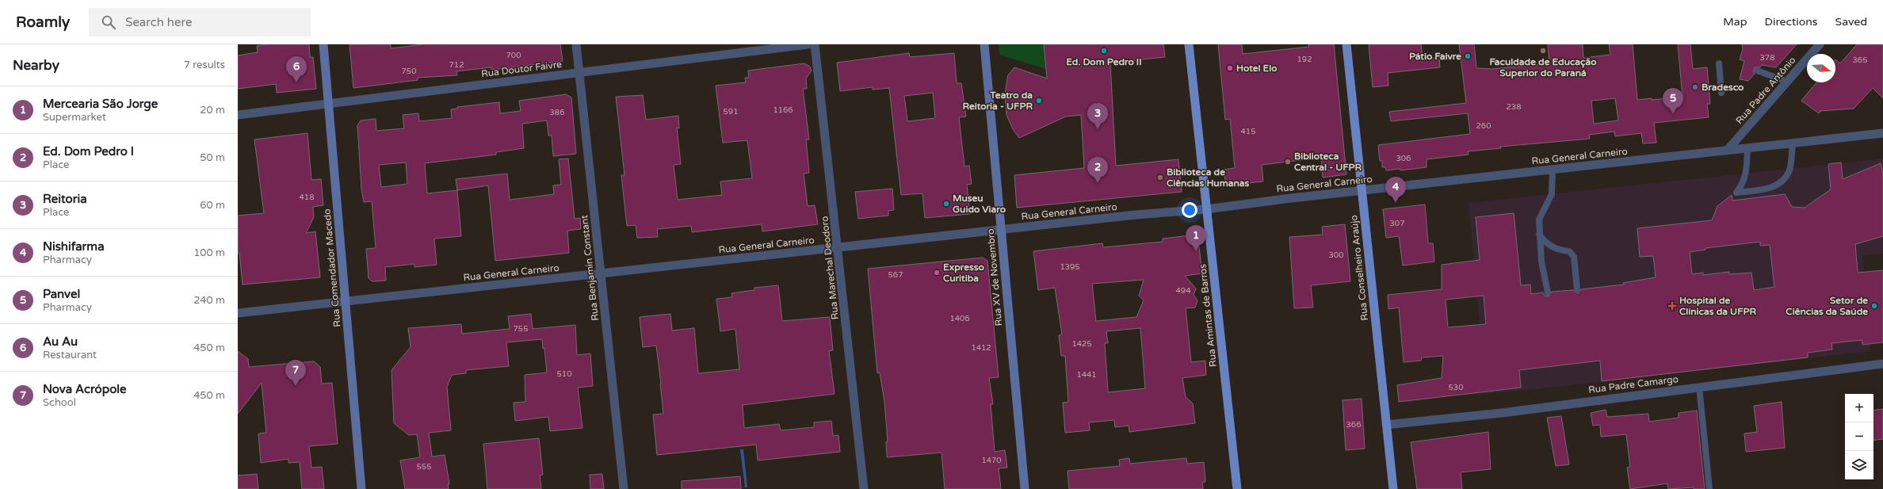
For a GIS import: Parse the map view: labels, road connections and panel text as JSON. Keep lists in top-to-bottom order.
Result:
{
  "streets": {
    "main road": [
      "Rua Comendador Macedo",
      "Rua Conselheiro Araújo",
      "Rua XV de Novembro",
      "Rua Amintas de Barros"
    ],
    "street": [
      "Rua Doutor Faivre",
      "Rua Padre Antônio",
      "Rua General Carneiro",
      "Rua Benjamin Constant",
      "Rua Marechal Deodoro",
      "Rua Padre Camargo"
    ]
  },
  "crossings": [
    ["Rua Doutor Faivre", "Rua Comendador Macedo"],
    ["Rua Doutor Faivre", "Rua Benjamin Constant"],
    ["Rua Padre Antônio", "Rua General Carneiro"],
    ["Rua General Carneiro", "Rua Comendador Macedo"],
    ["Rua General Carneiro", "Rua Benjamin Constant"],
    ["Rua General Carneiro", "Rua Marechal Deodoro"],
    ["Rua General Carneiro", "Rua Conselheiro Araújo"],
    ["Rua General Carneiro", "Rua XV de Novembro"],
    ["Rua General Carneiro", "Rua Amintas de Barros"],
    ["Rua Conselheiro Araújo", "Rua Padre Camargo"]
  ],
  "places": {
    "other": [
      "Ed. Dom Pedro II",
      "Faculdade de Educação Superior do Paraná",
      "Pátio Faivre",
      "Hotel Elo",
      "Bradesco",
      "Teatro da Reitoria - UFPR",
      "Biblioteca Central - UFPR",
      "Biblioteca de Ciências Humanas",
      "Museu Guido Viaro",
      "Expresso Curitiba",
      "Setor de Ciências da Saúde"
    ],
    "health": ["Hospital de Clínicas da UFPR"]
  },
  "house_numbers": [
    "700",
    "378",
    "192",
    "365",
    "712",
    "750",
    "238",
    "1166",
    "591",
    "386",
    "260",
    "415",
    "306",
    "418",
    "307",
    "300",
    "1395",
    "567",
    "494",
    "1406",
    "755",
    "1425",
    "1412",
    "510",
    "1441",
    "530",
    "366",
    "1470",
    "555"
  ],
  "north": "right",
  "page": {
    "header": "Roamly",
    "search": "Search here",
    "nav": ["Map", "Directions", "Saved"],
    "heading": ["Nearby", "7 results"],
    "pins": [
      "6",
      "5",
      "3",
      "2",
      "4",
      "1",
      "7"
    ],
    "list": [
      {
        "mark": "1",
        "name": "Mercearia São Jorge",
        "note": "Supermarket",
        "value": "20 m"
      },
      {
        "mark": "2",
        "name": "Ed. Dom Pedro I",
        "note": "Place",
        "value": "50 m"
      },
      {
        "mark": "3",
        "name": "Reitoria",
        "note": "Place",
        "value": "60 m"
      },
      {
        "mark": "4",
        "name": "Nishifarma",
        "note": "Pharmacy",
        "value": "100 m"
      },
      {
        "mark": "5",
        "name": "Panvel",
        "note": "Pharmacy",
        "value": "240 m"
      },
      {
        "mark": "6",
        "name": "Au Au",
        "note": "Restaurant",
        "value": "450 m"
      },
      {
        "mark": "7",
        "name": "Nova Acrópole",
        "note": "School",
        "value": "450 m"
      }
    ],
    "map_buttons": ["+", "−"]
  }
}
